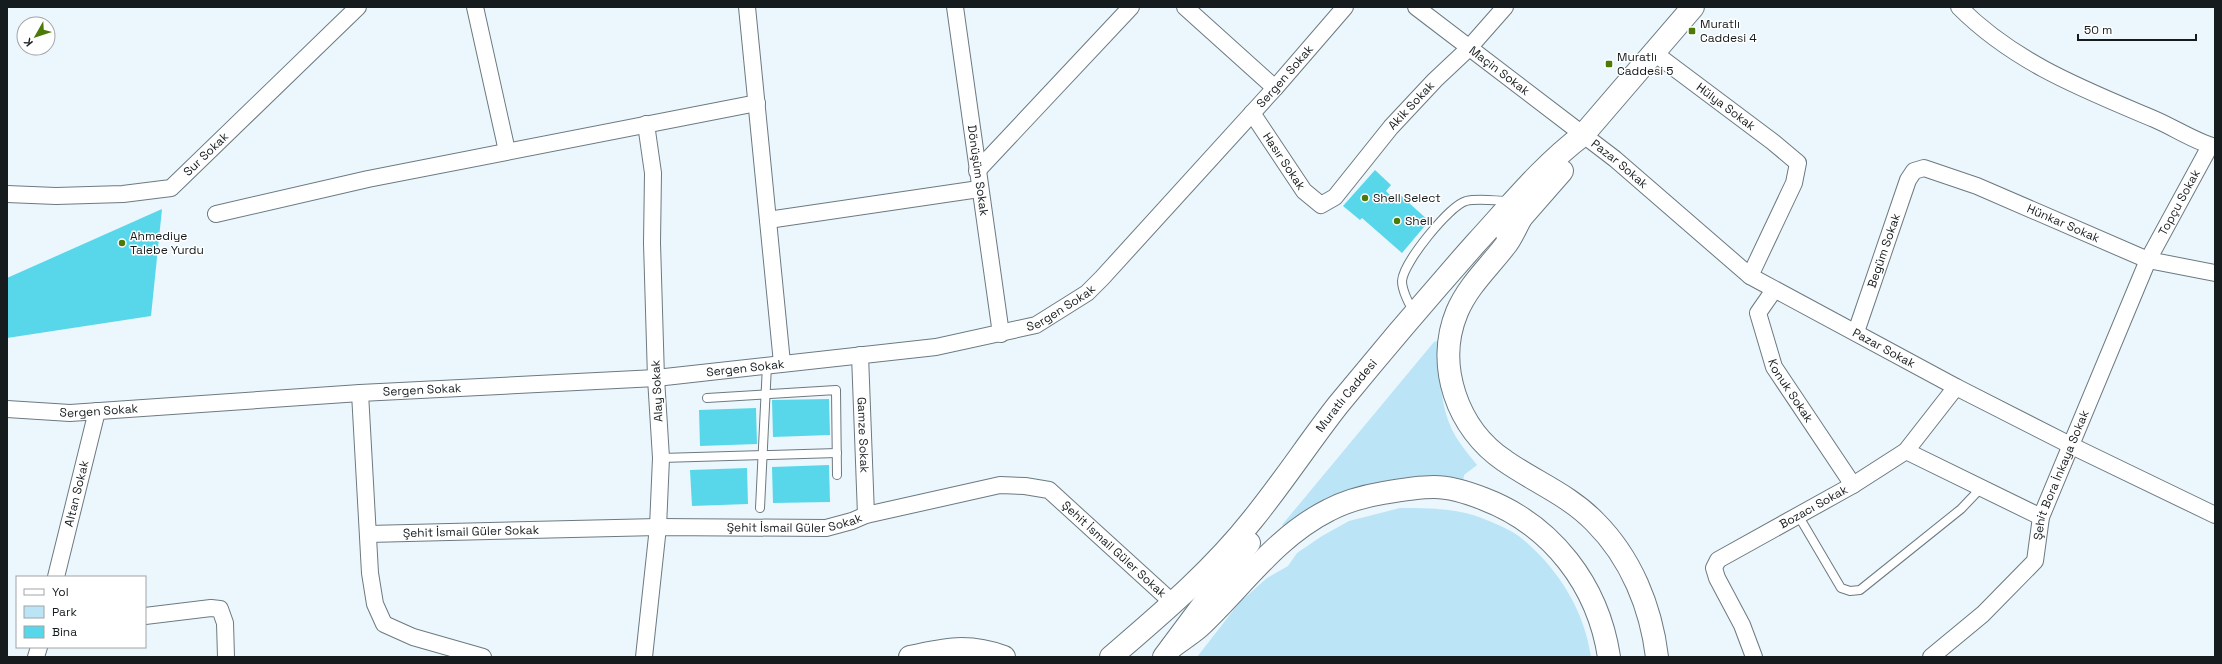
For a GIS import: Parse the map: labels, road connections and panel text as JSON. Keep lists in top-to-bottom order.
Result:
{
  "streets": {
    "main road": ["Muratlı Caddesi"],
    "street": [
      "Maçin Sokak",
      "Sergen Sokak",
      "Akik Sokak",
      "Hülya Sokak",
      "Sur Sokak",
      "Hasır Sokak",
      "Pazar Sokak",
      "Dönüşüm Sokak",
      "Topçu Sokak",
      "Hünkar Sokak",
      "Begüm Sokak",
      "Konuk Sokak",
      "Alay Sokak",
      "Gamze Sokak",
      "Şehit Bora İnkaya Sokak",
      "Altan Sokak",
      "Bozacı Sokak",
      "Şehit İsmail Güler Sokak"
    ]
  },
  "crossings": [
    ["Maçin Sokak", "Akik Sokak"],
    ["Maçin Sokak", "Pazar Sokak"],
    ["Maçin Sokak", "Muratlı Caddesi"],
    ["Sergen Sokak", "Hasır Sokak"],
    ["Sergen Sokak", "Dönüşüm Sokak"],
    ["Sergen Sokak", "Alay Sokak"],
    ["Sergen Sokak", "Gamze Sokak"],
    ["Sergen Sokak", "Altan Sokak"],
    ["Akik Sokak", "Hasır Sokak"],
    ["Hülya Sokak", "Pazar Sokak"],
    ["Hülya Sokak", "Muratlı Caddesi"],
    ["Pazar Sokak", "Begüm Sokak"],
    ["Pazar Sokak", "Konuk Sokak"],
    ["Pazar Sokak", "Muratlı Caddesi"],
    ["Pazar Sokak", "Şehit Bora İnkaya Sokak"],
    ["Pazar Sokak", "Bozacı Sokak"],
    ["Topçu Sokak", "Hünkar Sokak"],
    ["Topçu Sokak", "Şehit Bora İnkaya Sokak"],
    ["Hünkar Sokak", "Begüm Sokak"],
    ["Hünkar Sokak", "Şehit Bora İnkaya Sokak"],
    ["Konuk Sokak", "Bozacı Sokak"],
    ["Alay Sokak", "Şehit İsmail Güler Sokak"],
    ["Muratlı Caddesi", "Şehit İsmail Güler Sokak"],
    ["Gamze Sokak", "Şehit İsmail Güler Sokak"]
  ],
  "places": {
    "transit": ["Muratlı Caddesi 4", "Muratlı Caddesi 5"],
    "other": ["Shell Select", "Shell", "Ahmediye Talebe Yurdu"]
  },
  "legend": ["Yol", "Park", "Bina"],
  "scale_bar": "50 m",
  "north": "bottom left"
}
